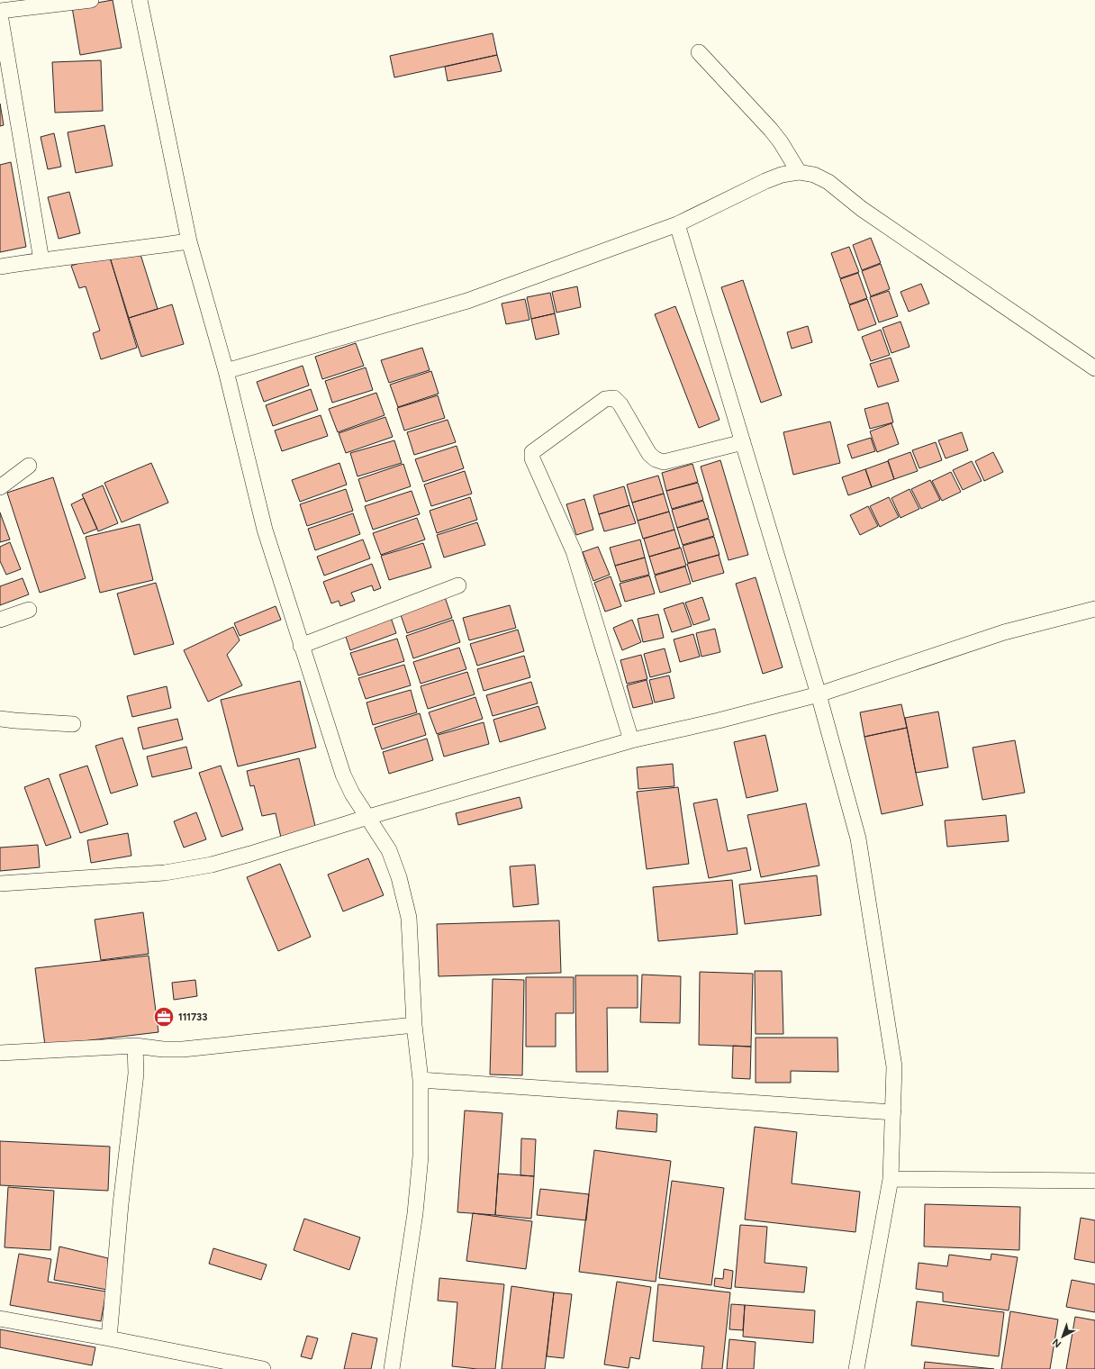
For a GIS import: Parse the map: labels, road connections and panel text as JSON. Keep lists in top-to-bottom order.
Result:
{
  "places": {
    "office": ["111733"]
  },
  "north": "bottom left"
}
